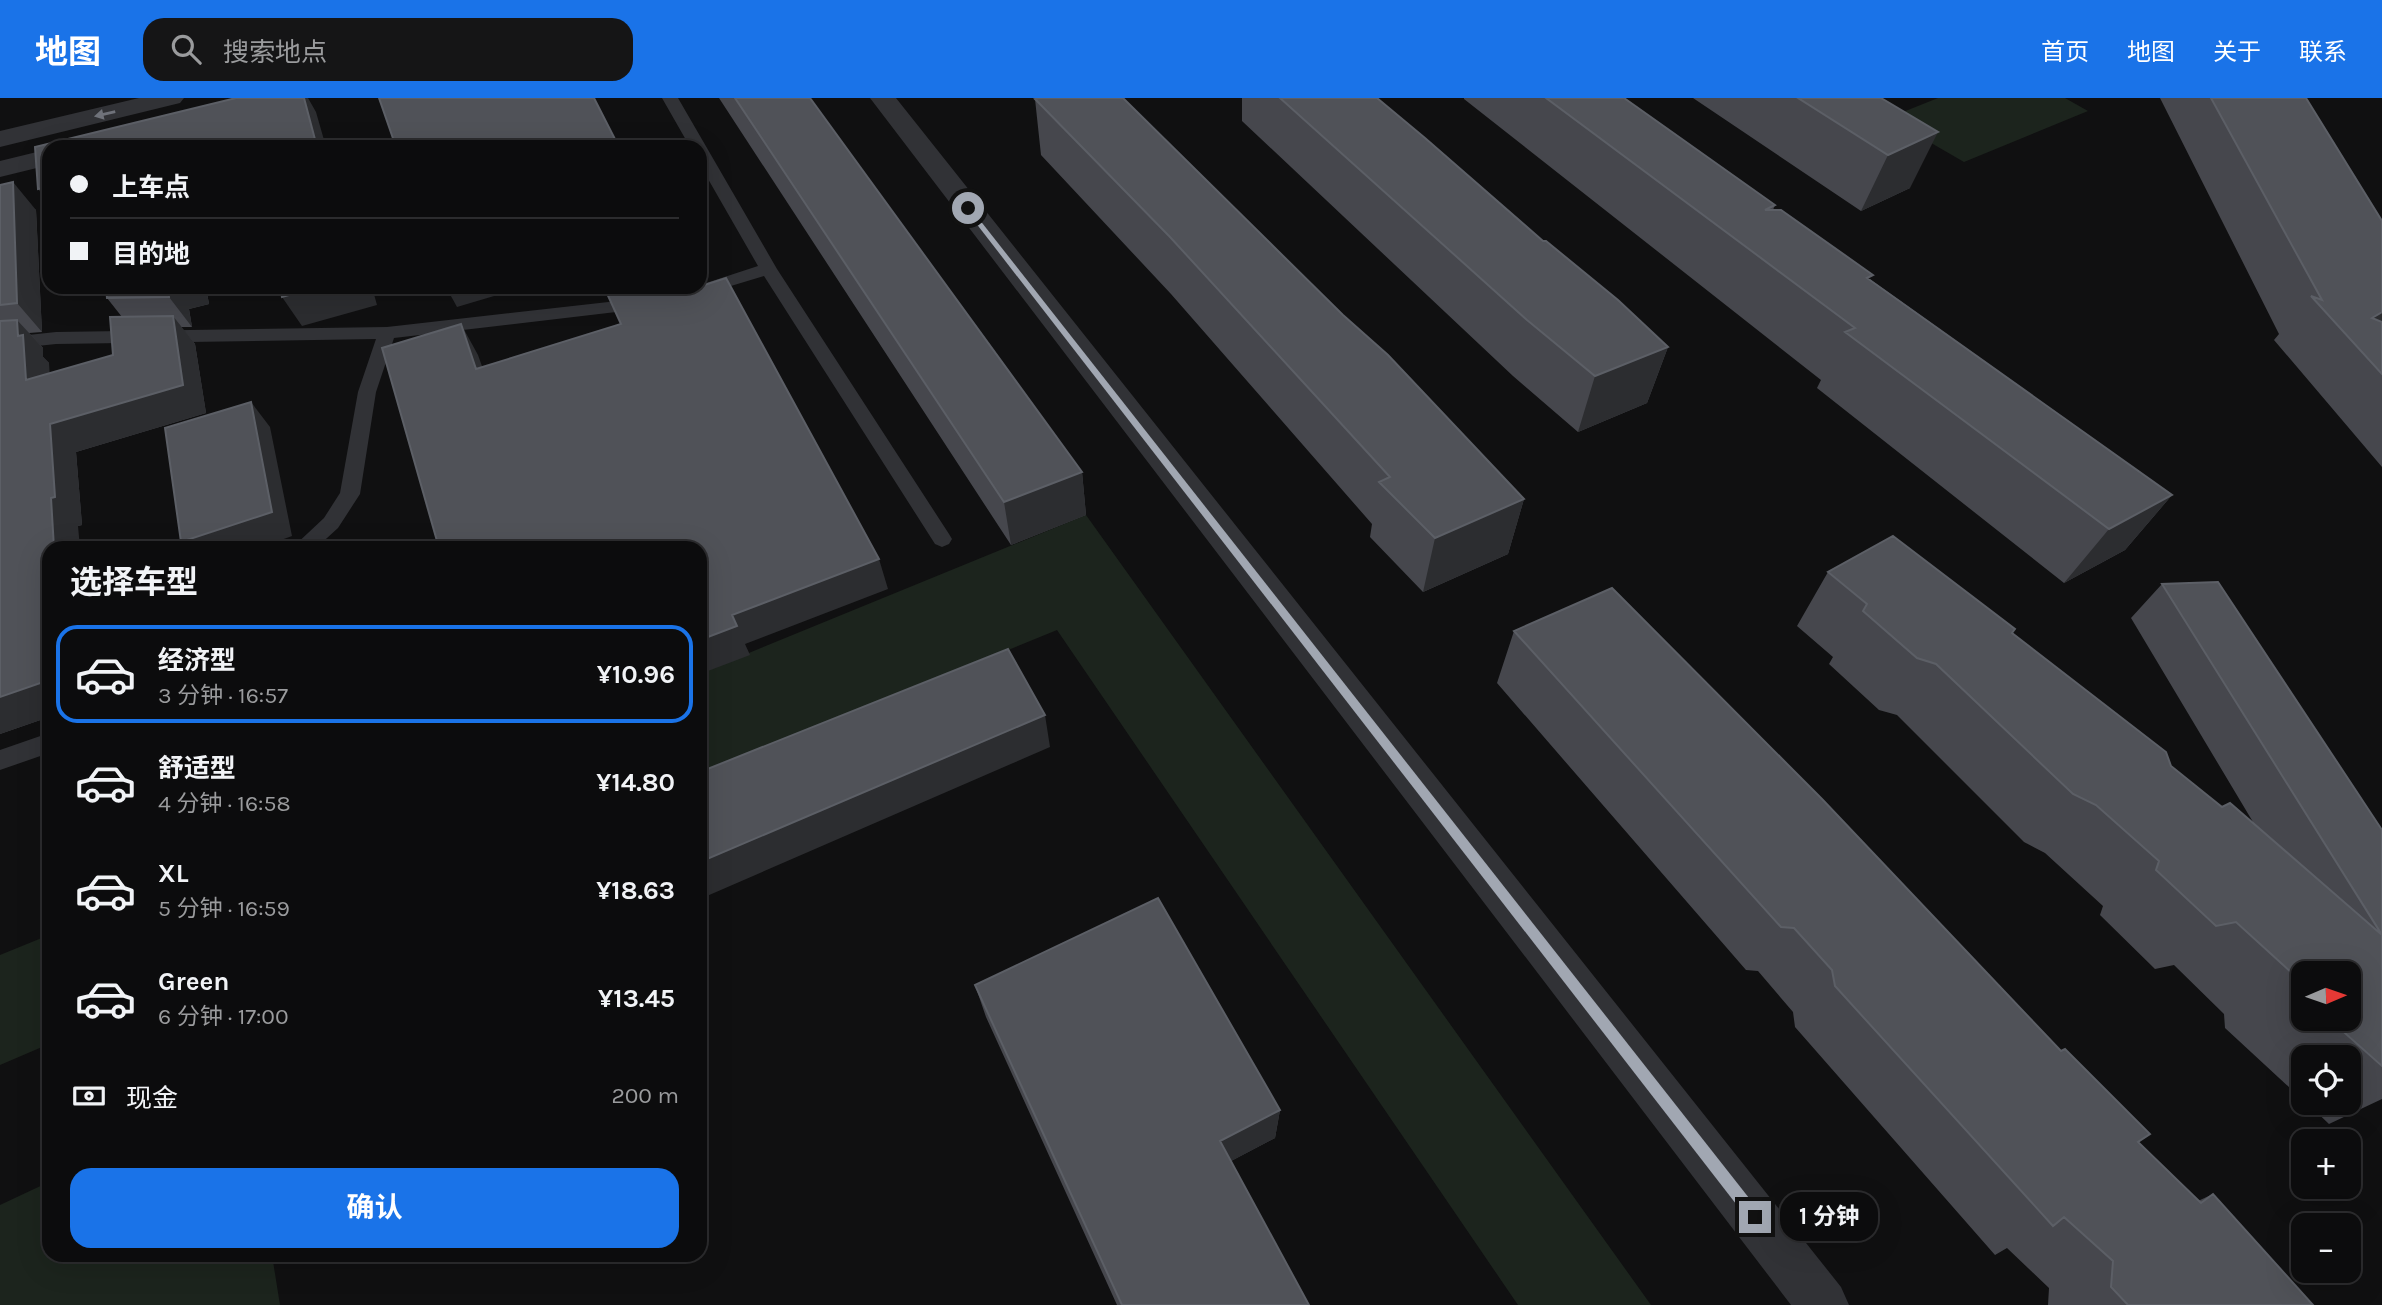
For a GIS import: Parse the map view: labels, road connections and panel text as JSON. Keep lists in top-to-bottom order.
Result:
{
  "north": "right",
  "page": {
    "header": "地图",
    "search": "搜索地点",
    "nav": [
      "首页",
      "地图",
      "关于",
      "联系"
    ],
    "banner": ["上车点", "目的地"],
    "heading": "选择车型",
    "list": [
      {
        "name": "经济型",
        "note": "3 分钟 · 16:57",
        "value": "¥10.96"
      },
      {
        "name": "舒适型",
        "note": "4 分钟 · 16:58",
        "value": "¥14.80"
      },
      {
        "name": "XL",
        "note": "5 分钟 · 16:59",
        "value": "¥18.63"
      },
      {
        "name": "Green",
        "note": "6 分钟 · 17:00",
        "value": "¥13.45"
      }
    ],
    "map_buttons": ["+", "−"],
    "pay": ["现金", "200 m"],
    "buttons": "确认",
    "bubble": "1 分钟"
  }
}
